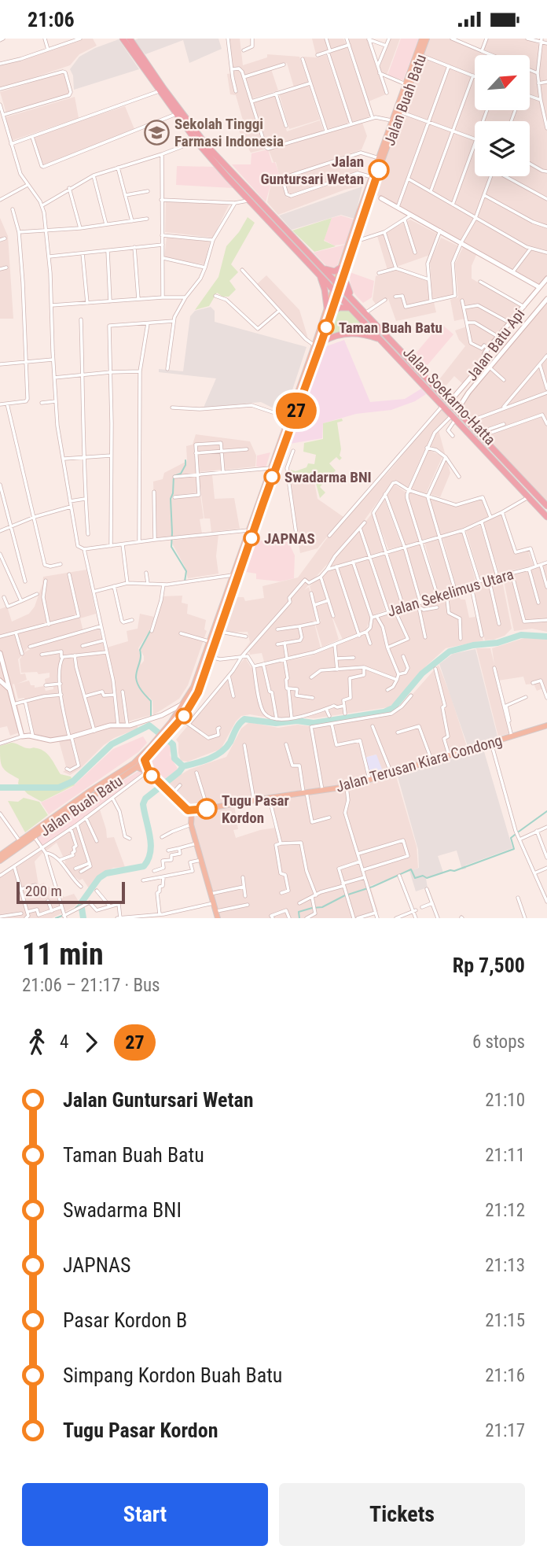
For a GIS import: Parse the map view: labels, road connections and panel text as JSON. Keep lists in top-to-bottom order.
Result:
{
  "streets": {
    "highway": ["Jalan Soekarno-Hatta"],
    "main road": ["Jalan Buah Batu", "Jalan Terusan Kiara Condong"],
    "street": ["Jalan Batu Api", "Jalan Sekelimus Utara"]
  },
  "crossings": [
    ["Jalan Buah Batu", "Jalan Soekarno-Hatta"],
    ["Jalan Batu Api", "Jalan Soekarno-Hatta"]
  ],
  "places": {
    "school or university": ["Sekolah Tinggi Farmasi Indonesia"],
    "other": [
      "Jalan Guntursari Wetan",
      "Taman Buah Batu",
      "Swadarma BNI",
      "JAPNAS",
      "Tugu Pasar Kordon"
    ]
  },
  "lines": ["bus line 27"],
  "scale_bar": "200 m",
  "north": "top right",
  "page": {
    "status": "21:06",
    "on_map": "27",
    "scale": "200 m",
    "heading": ["11 min", "21:06 – 21:17 · Bus", "Rp 7,500"],
    "legs": ["4", "27", "6 stops"],
    "list": [
      {
        "name": "Jalan Guntursari Wetan",
        "value": "21:10"
      },
      {
        "name": "Taman Buah Batu",
        "value": "21:11"
      },
      {
        "name": "Swadarma BNI",
        "value": "21:12"
      },
      {
        "name": "JAPNAS",
        "value": "21:13"
      },
      {
        "name": "Pasar Kordon B",
        "value": "21:15"
      },
      {
        "name": "Simpang Kordon Buah Batu",
        "value": "21:16"
      },
      {
        "name": "Tugu Pasar Kordon",
        "value": "21:17"
      }
    ],
    "buttons": ["Start", "Tickets"]
  }
}
